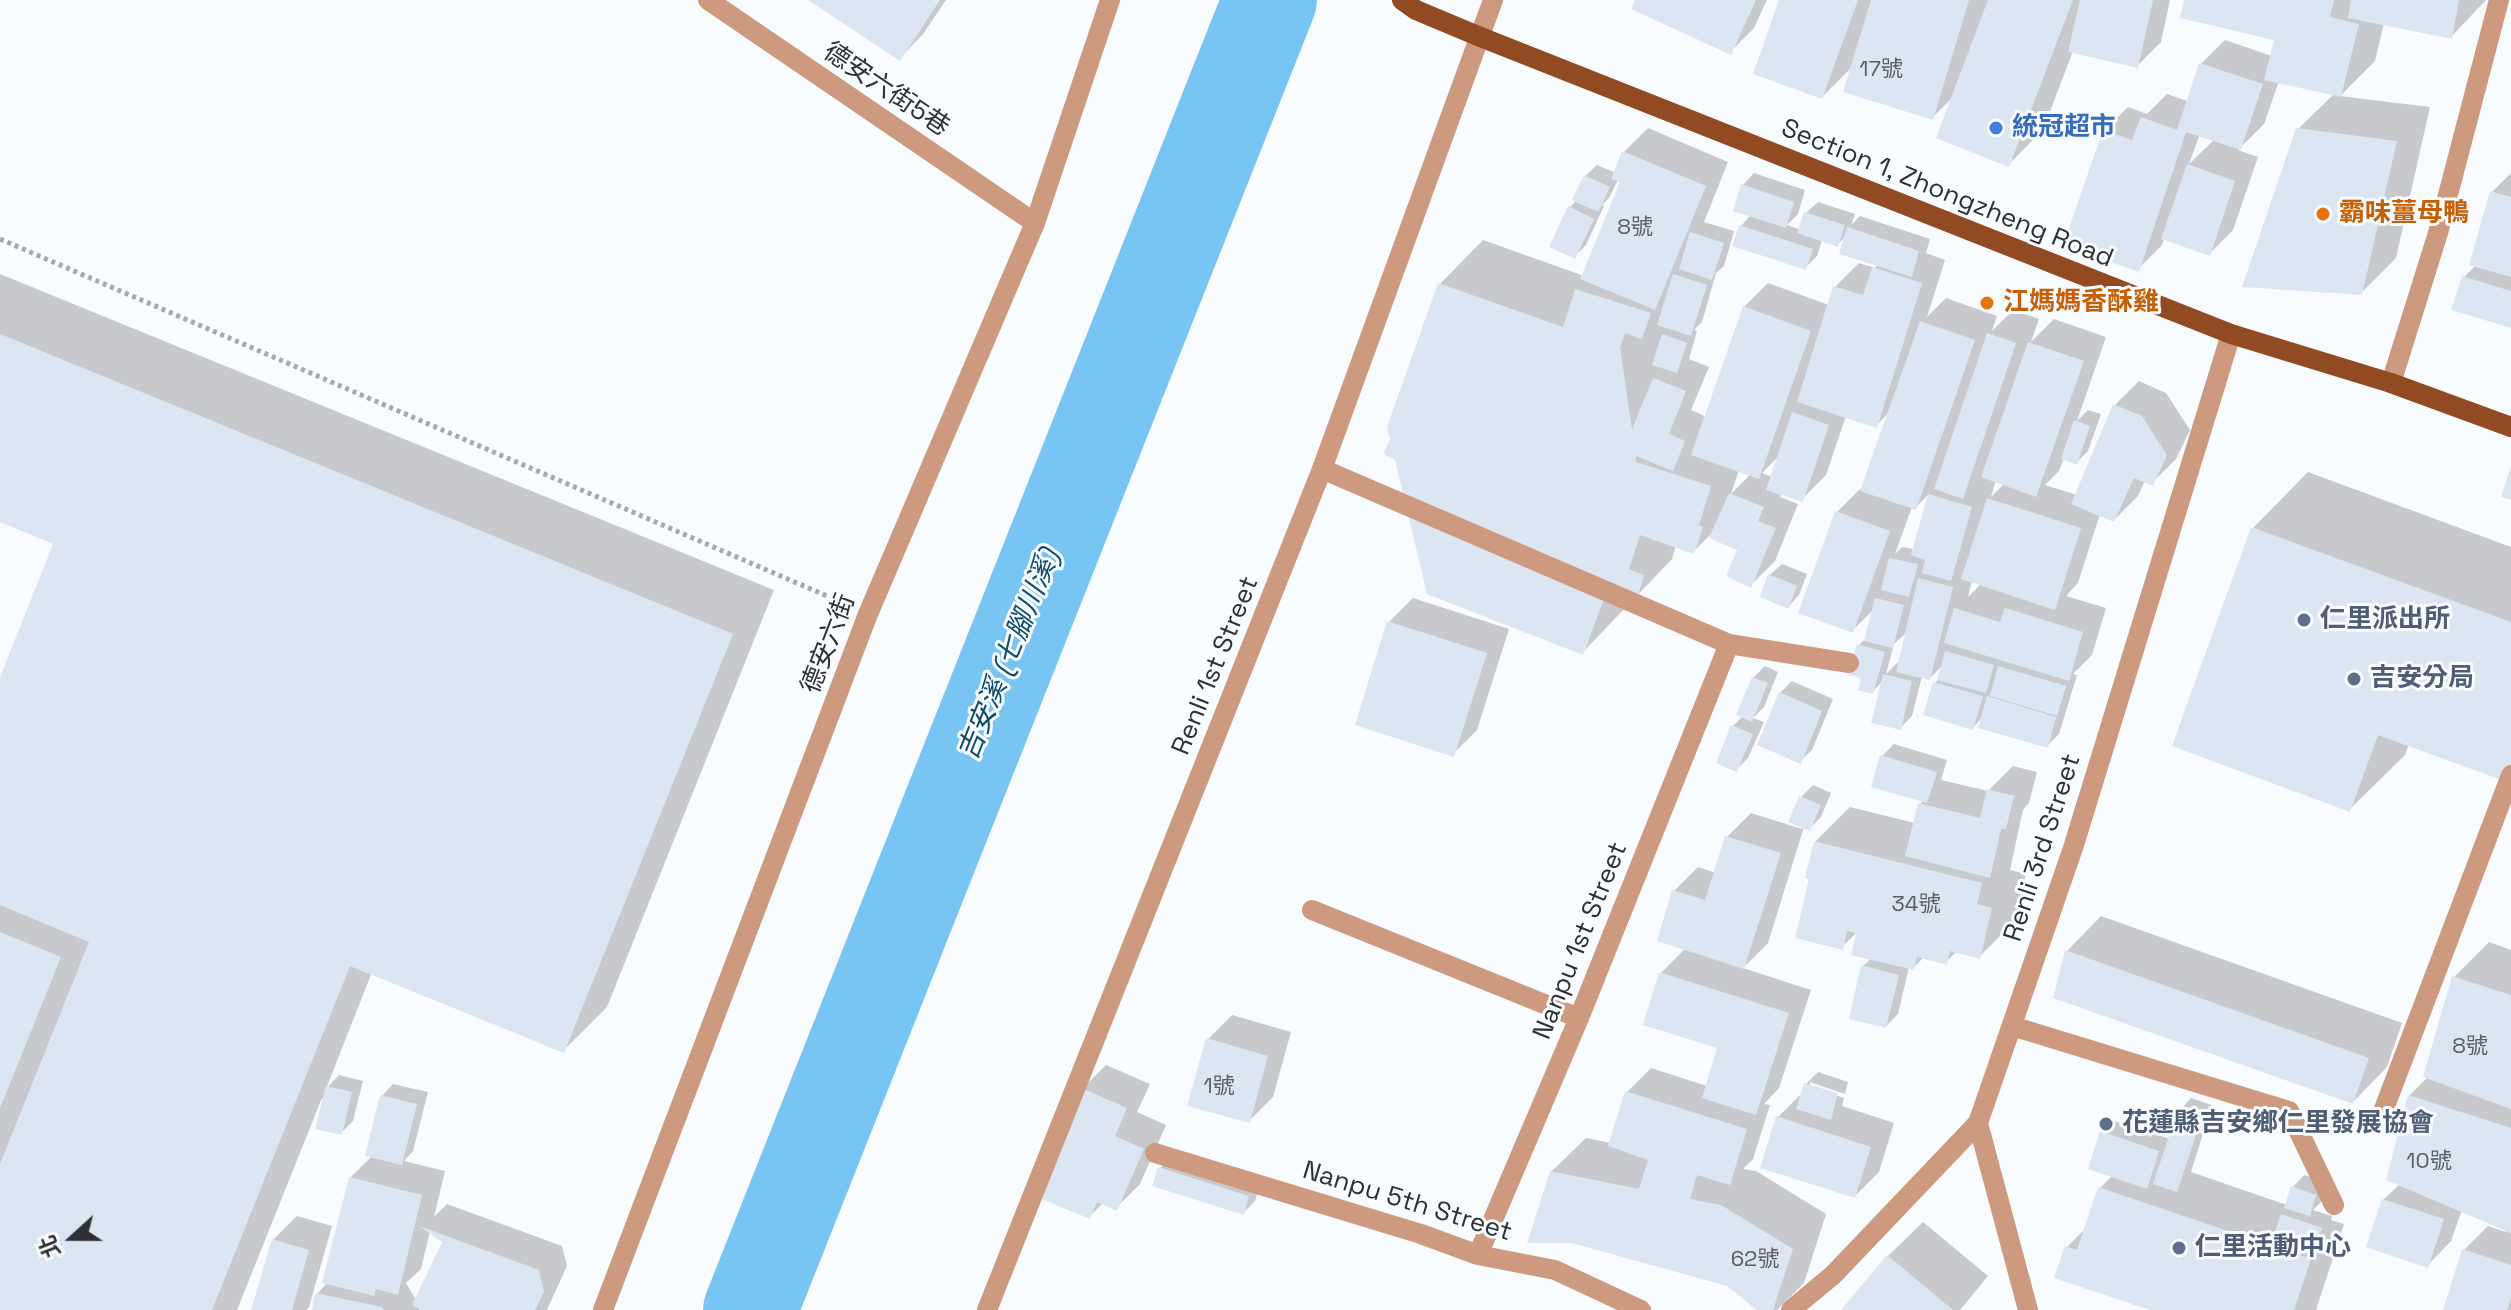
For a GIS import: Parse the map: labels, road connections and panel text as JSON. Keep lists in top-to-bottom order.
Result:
{
  "streets": {
    "main road": ["Section 1, Zhongzheng Road"],
    "street": [
      "德安六街5巷",
      "德安六街",
      "Renli 1st Street",
      "Renli 3rd Street",
      "Nanpu 1st Street",
      "Nanpu 5th Street"
    ]
  },
  "crossings": [
    ["德安六街5巷", "德安六街"],
    ["Section 1, Zhongzheng Road", "Renli 1st Street"],
    ["Section 1, Zhongzheng Road", "Renli 3rd Street"],
    ["Nanpu 1st Street", "Nanpu 5th Street"]
  ],
  "water": ["吉安溪 (七腳川溪)"],
  "places": [
    "統冠超市",
    "霸味薑母鴨",
    "江媽媽香酥雞",
    "仁里派出所",
    "吉安分局",
    "花蓮縣吉安鄉仁里發展協會",
    "仁里活動中心"
  ],
  "house_numbers": [
    "17號",
    "8號",
    "34號",
    "8號",
    "1號",
    "10號",
    "62號"
  ],
  "north": "left"
}
